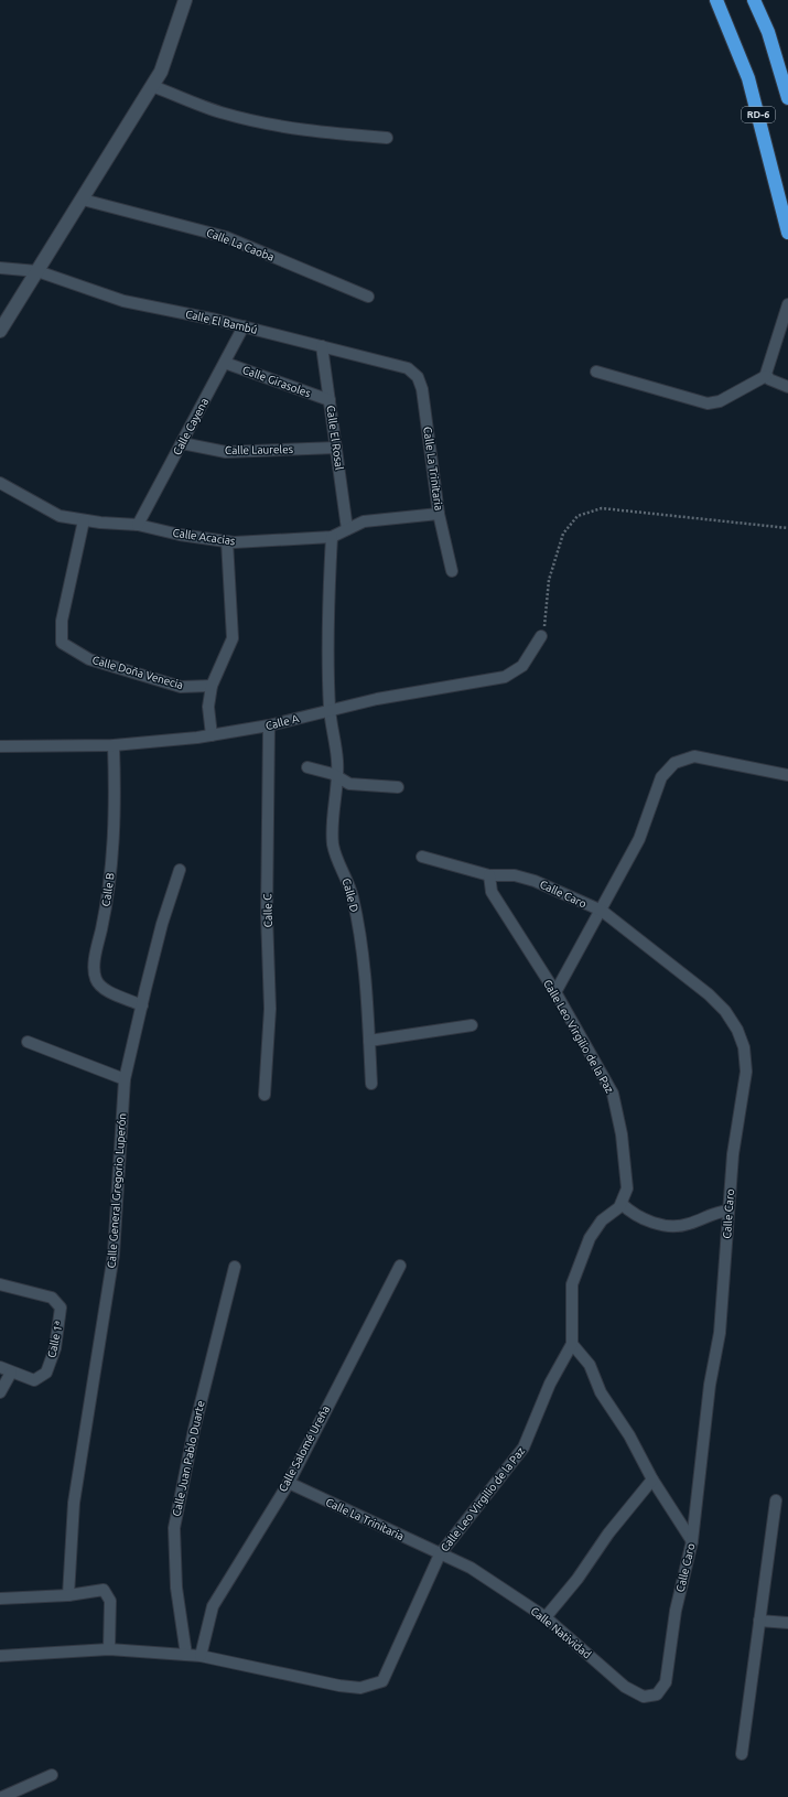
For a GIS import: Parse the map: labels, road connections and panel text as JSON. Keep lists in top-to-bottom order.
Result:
{
  "streets": {
    "highway": ["RD-6"],
    "street": [
      "Calle La Caoba",
      "Calle El Bambú",
      "Calle Girasoles",
      "Calle Cayena",
      "Calle El Rosal",
      "Calle Laureles",
      "Calle La Trinitaria",
      "Calle Acacias",
      "Calle Doña Venecia",
      "Calle A",
      "Calle B",
      "Calle Caro",
      "Calle D",
      "Calle C",
      "Calle Leo Virgilio de la Paz",
      "Calle General Gregorio Luperón",
      "Calle 1ª",
      "Calle Salomé Ureña",
      "Calle Juan Pablo Duarte",
      "Calle Natividad"
    ]
  },
  "crossings": [
    ["Calle El Bambú", "Calle Cayena"],
    ["Calle El Bambú", "Calle El Rosal"],
    ["Calle El Bambú", "Calle La Trinitaria"],
    ["Calle Girasoles", "Calle Cayena"],
    ["Calle Girasoles", "Calle El Rosal"],
    ["Calle Cayena", "Calle Laureles"],
    ["Calle Cayena", "Calle Acacias"],
    ["Calle El Rosal", "Calle Laureles"],
    ["Calle El Rosal", "Calle Acacias"],
    ["Calle La Trinitaria", "Calle Acacias"],
    ["Calle La Trinitaria", "Calle Leo Virgilio de la Paz"],
    ["Calle La Trinitaria", "Calle Salomé Ureña"],
    ["Calle La Trinitaria", "Calle Natividad"],
    ["Calle Acacias", "Calle Doña Venecia"],
    ["Calle Acacias", "Calle D"],
    ["Calle A", "Calle B"],
    ["Calle A", "Calle D"],
    ["Calle A", "Calle C"],
    ["Calle B", "Calle General Gregorio Luperón"],
    ["Calle Caro", "Calle Leo Virgilio de la Paz"],
    ["Calle Caro", "Calle Natividad"],
    ["Calle Leo Virgilio de la Paz", "Calle Salomé Ureña"],
    ["Calle Leo Virgilio de la Paz", "Calle Juan Pablo Duarte"],
    ["Calle Leo Virgilio de la Paz", "Calle Natividad"]
  ]
}
